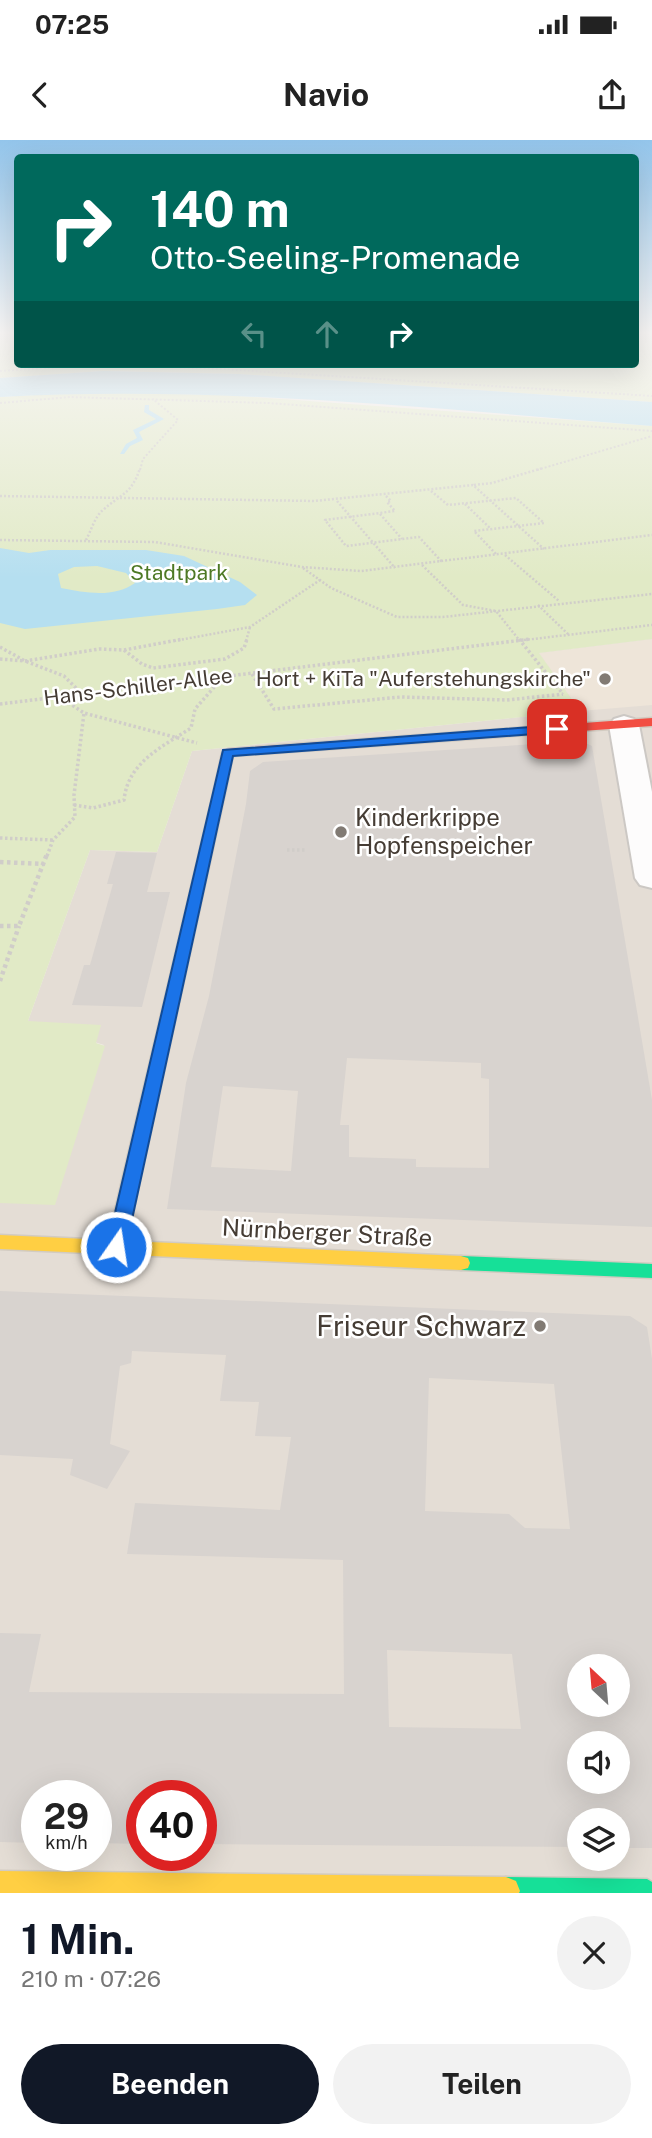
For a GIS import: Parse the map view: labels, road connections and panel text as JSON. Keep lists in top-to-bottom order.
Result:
{
  "streets": {
    "street": ["Nürnberger Straße"],
    "path": ["Hans-Schiller-Allee"]
  },
  "parks": ["Stadtpark"],
  "places": ["Hort + KiTa \"Auferstehungskirche\"", "Kinderkrippe Hopfenspeicher", "Friseur Schwarz"],
  "north": "top left",
  "page": {
    "status": "07:25",
    "header": "Navio",
    "turn": ["140 m", "Otto-Seeling-Promenade"],
    "speed": "29 km/h",
    "limit": "40",
    "heading": ["1 Min.", "210 m · 07:26"],
    "buttons": ["Beenden", "Teilen"]
  }
}
